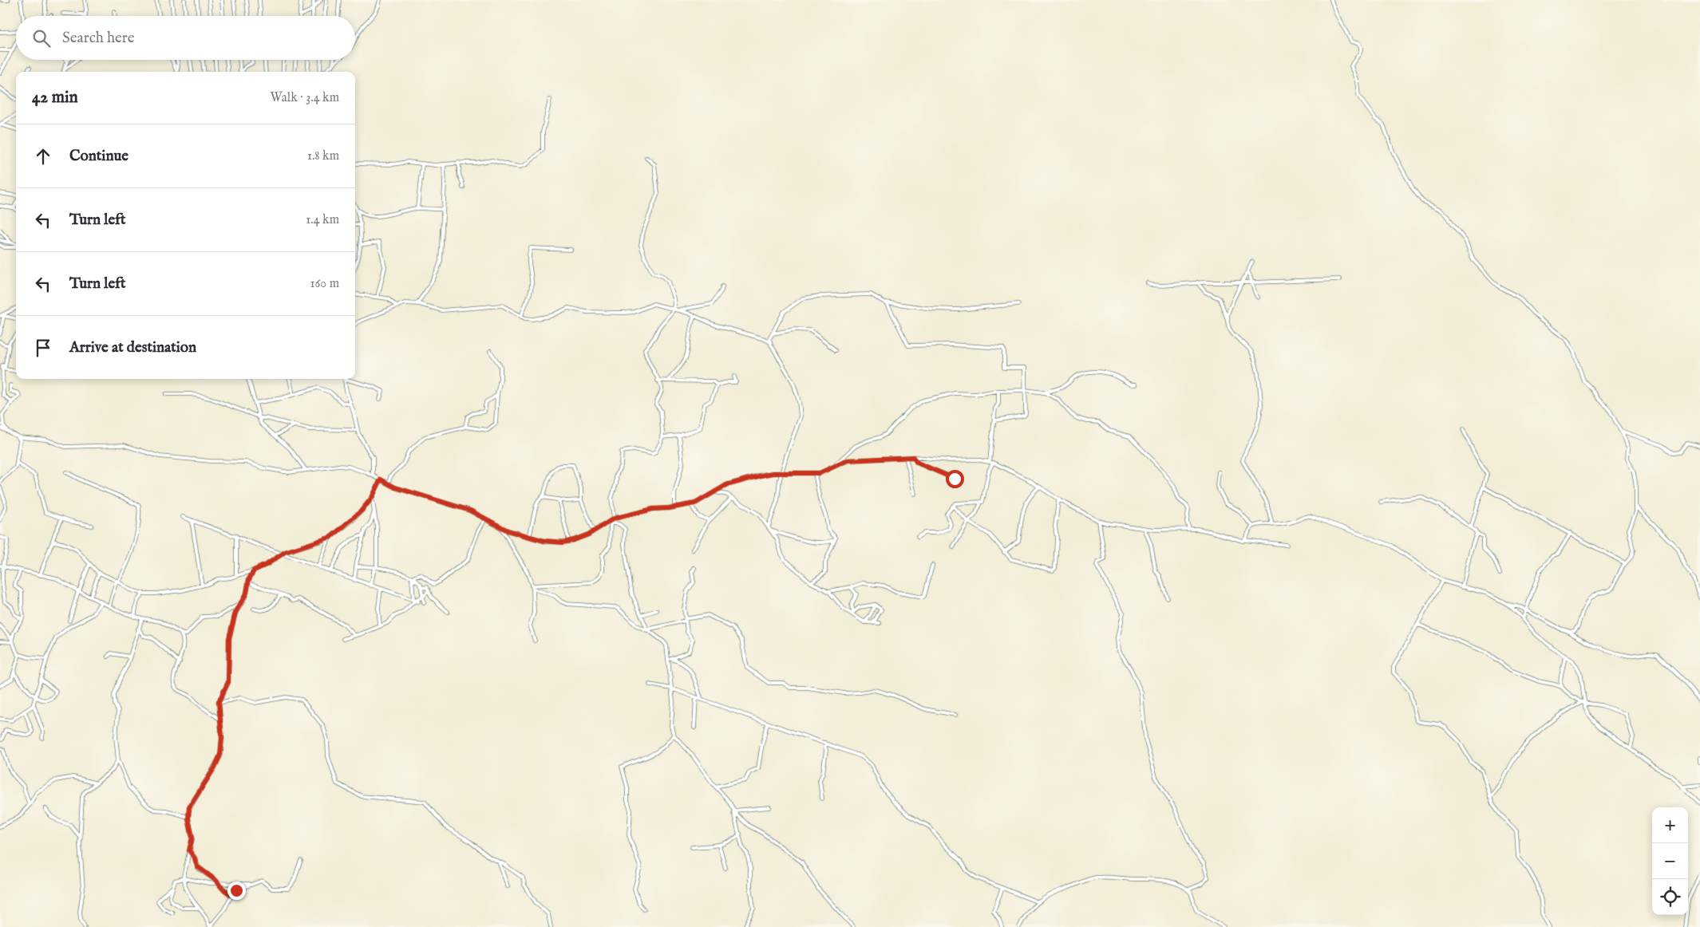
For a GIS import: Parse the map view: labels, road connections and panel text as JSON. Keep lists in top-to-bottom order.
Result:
{
  "page": {
    "search": "Search here",
    "heading": ["42 min", "Walk · 3.4 km"],
    "list": [
      ["Continue", "1.8 km"],
      ["Turn left", "1.4 km"],
      ["Turn left", "160 m"],
      "Arrive at destination"
    ],
    "map_buttons": ["+", "−"]
  }
}
